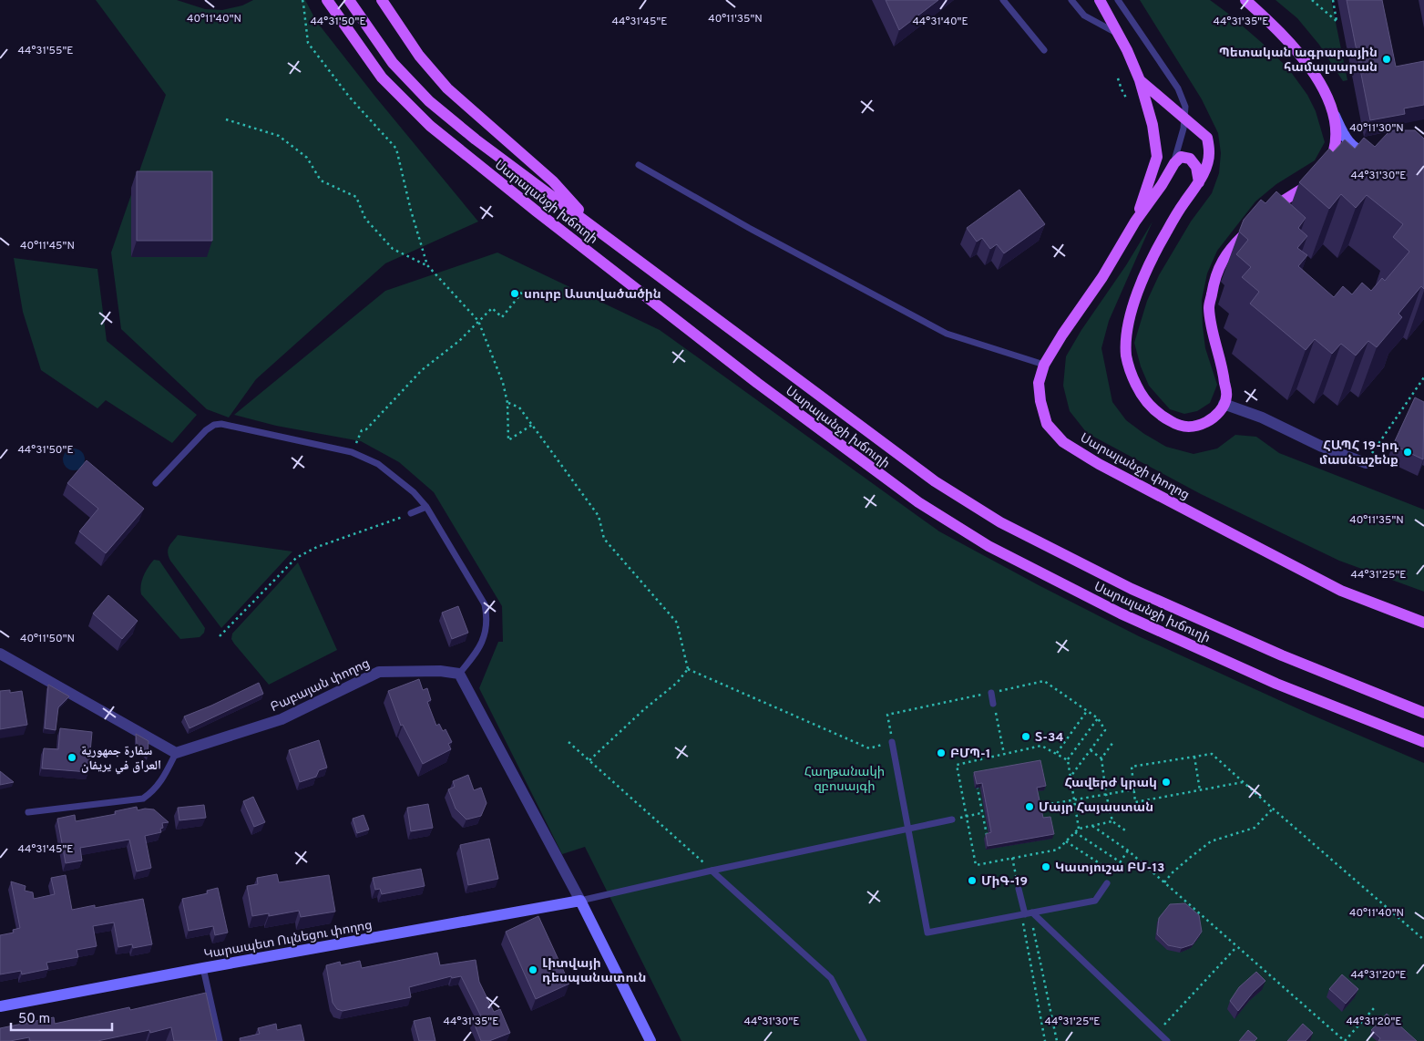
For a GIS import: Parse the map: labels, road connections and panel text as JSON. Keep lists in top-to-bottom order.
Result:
{
  "streets": {
    "main road": ["Սարալանջի խճուղի", "Սարալանջի փողոց"],
    "street": ["Բաբայան փողոց", "Կարապետ Ուլնեցու փողոց"]
  },
  "parks": ["Հաղթանակի զբոսայգի"],
  "places": [
    "Պետական ագրարային համալսարան",
    "սուրբ Աստվածածին",
    "ՀԱՊՀ 19-րդ մասնաշենք",
    "Տ-34",
    "ԲՄՊ-1",
    "سفارة جمهورية العراق في يريفان",
    "Հավերժ կրակ",
    "Մայր Հայաստան",
    "Կատյուշա ԲՄ-13",
    "ՄիԳ-19",
    "Լիտվայի դեսպանատուն"
  ],
  "scale_bar": "50 m",
  "coordinates": [
    "40°11'40\"N",
    "40°11'35\"N",
    "44°31'50\"E",
    "44°31'45\"E",
    "44°31'40\"E",
    "44°31'35\"E",
    "44°31'55\"E",
    "40°11'30\"N",
    "44°31'30\"E",
    "40°11'45\"N",
    "44°31'25\"E",
    "40°11'50\"N",
    "44°31'20\"E"
  ]
}
